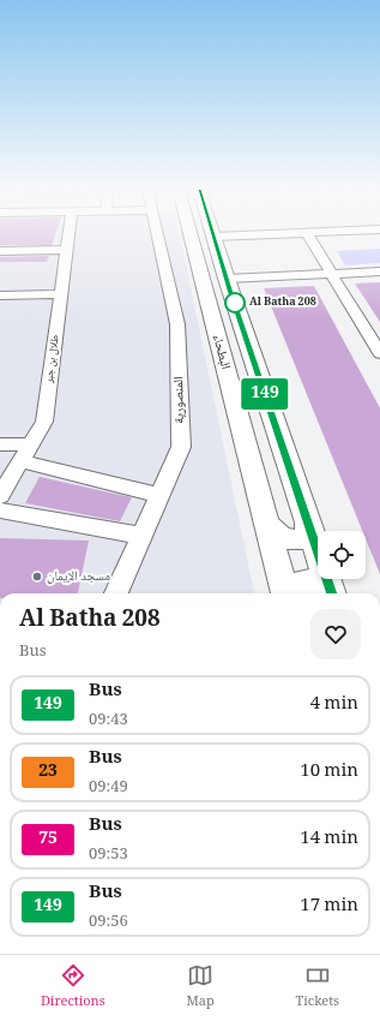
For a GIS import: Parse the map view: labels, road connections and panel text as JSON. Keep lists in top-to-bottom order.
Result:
{
  "streets": {
    "main road": ["البطحاء"],
    "street": ["طلال بن جبر", "المنصورية"]
  },
  "places": ["Al Batha 208", "مسجد الإيمان"],
  "lines": ["bus line 149"],
  "page": {
    "on_map": "149",
    "heading": ["Al Batha 208", "Bus"],
    "list": [
      {
        "mark": "149",
        "name": "Bus",
        "note": "09:43",
        "value": "4 min"
      },
      {
        "mark": "23",
        "name": "Bus",
        "note": "09:49",
        "value": "10 min"
      },
      {
        "mark": "75",
        "name": "Bus",
        "note": "09:53",
        "value": "14 min"
      },
      {
        "mark": "149",
        "name": "Bus",
        "note": "09:56",
        "value": "17 min"
      }
    ],
    "tabs": ["Directions", "Map", "Tickets"]
  }
}
